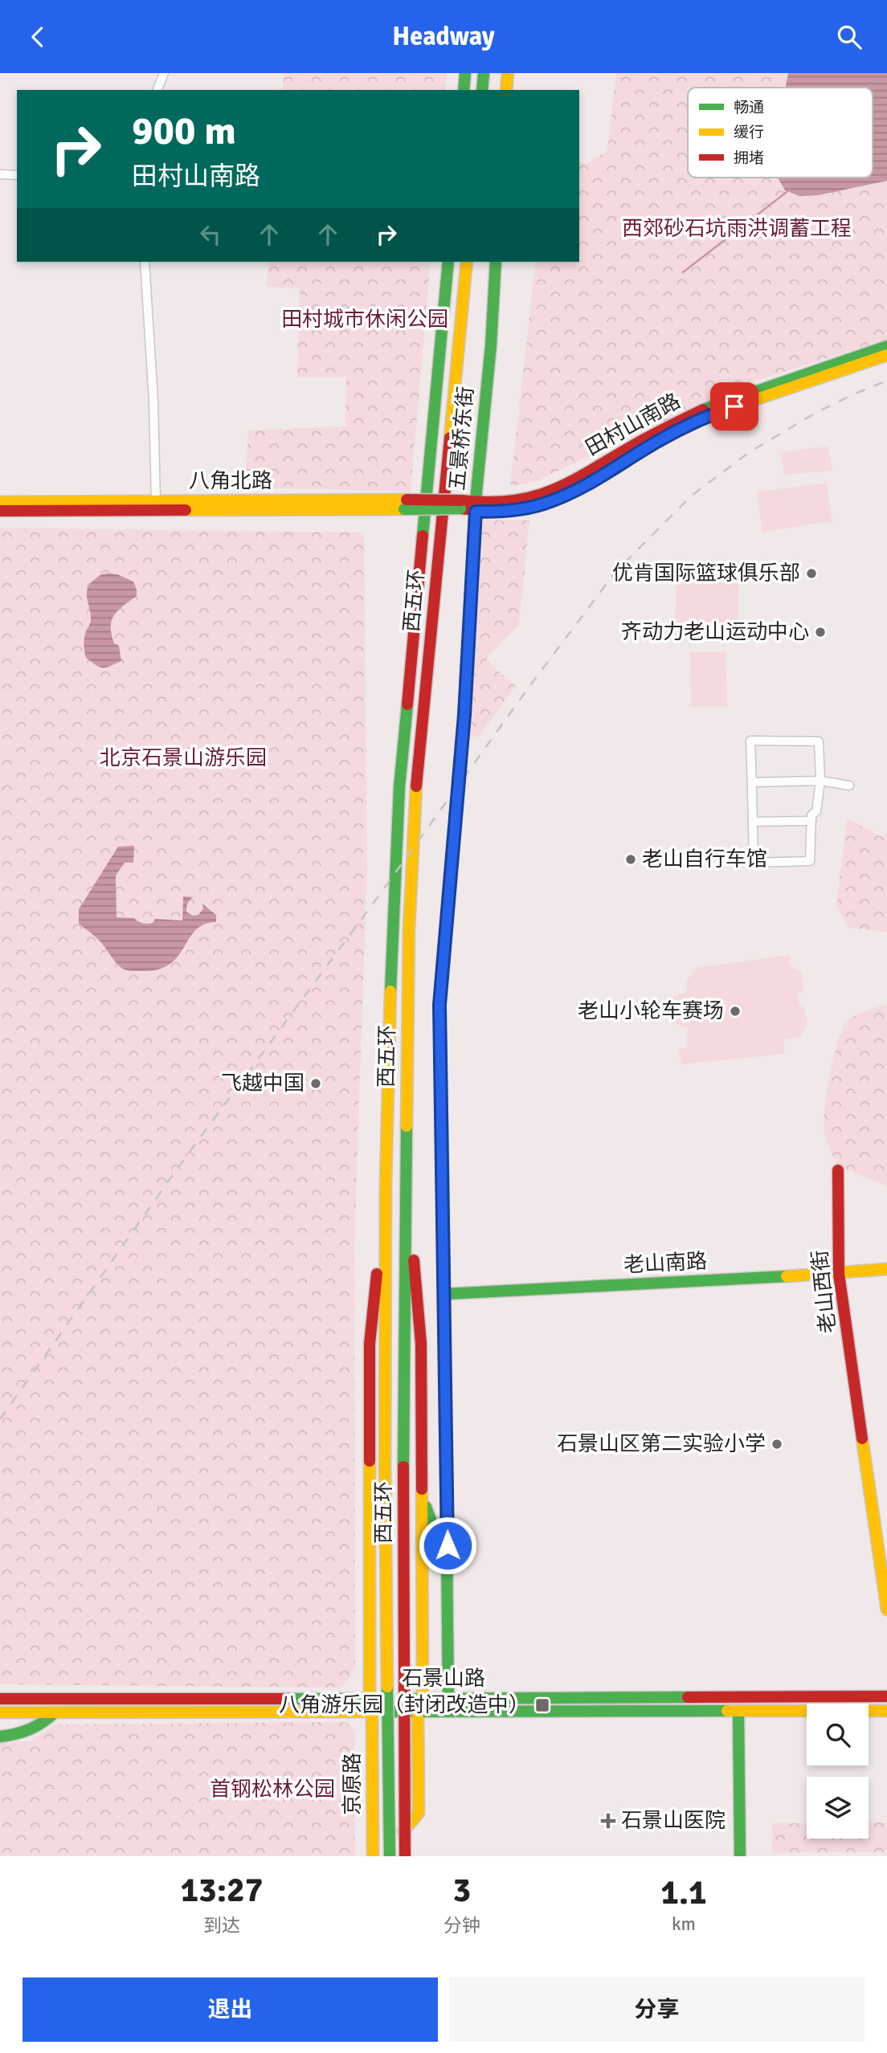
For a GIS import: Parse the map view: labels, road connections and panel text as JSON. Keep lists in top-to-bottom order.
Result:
{
  "streets": {
    "main road": [
      "田村山南路",
      "五景桥东街",
      "八角北路",
      "西五环",
      "老山南路",
      "老山西街",
      "石景山路",
      "京原路"
    ]
  },
  "crossings": [
    ["田村山南路", "五景桥东街"],
    ["田村山南路", "八角北路"],
    ["五景桥东街", "老山南路"],
    ["五景桥东街", "石景山路"],
    ["西五环", "京原路"],
    ["老山南路", "老山西街"],
    ["石景山路", "京原路"]
  ],
  "parks": [
    "西郊砂石坑雨洪调蓄工程",
    "田村城市休闲公园",
    "北京石景山游乐园",
    "首钢松林公园"
  ],
  "places": {
    "other": [
      "优肯国际篮球俱乐部",
      "齐动力老山运动中心",
      "老山自行车馆",
      "老山小轮车赛场",
      "飞越中国",
      "石景山区第二实验小学"
    ],
    "transit": ["八角游乐园（封闭改造中）"],
    "health": ["石景山医院"]
  },
  "legend": ["畅通", "缓行", "拥堵"],
  "page": {
    "header": "Headway",
    "turn": ["900 m", "田村山南路"],
    "eta": [
      "13:27",
      "到达",
      "3",
      "分钟",
      "1.1",
      "km"
    ],
    "buttons": ["退出", "分享"]
  }
}
